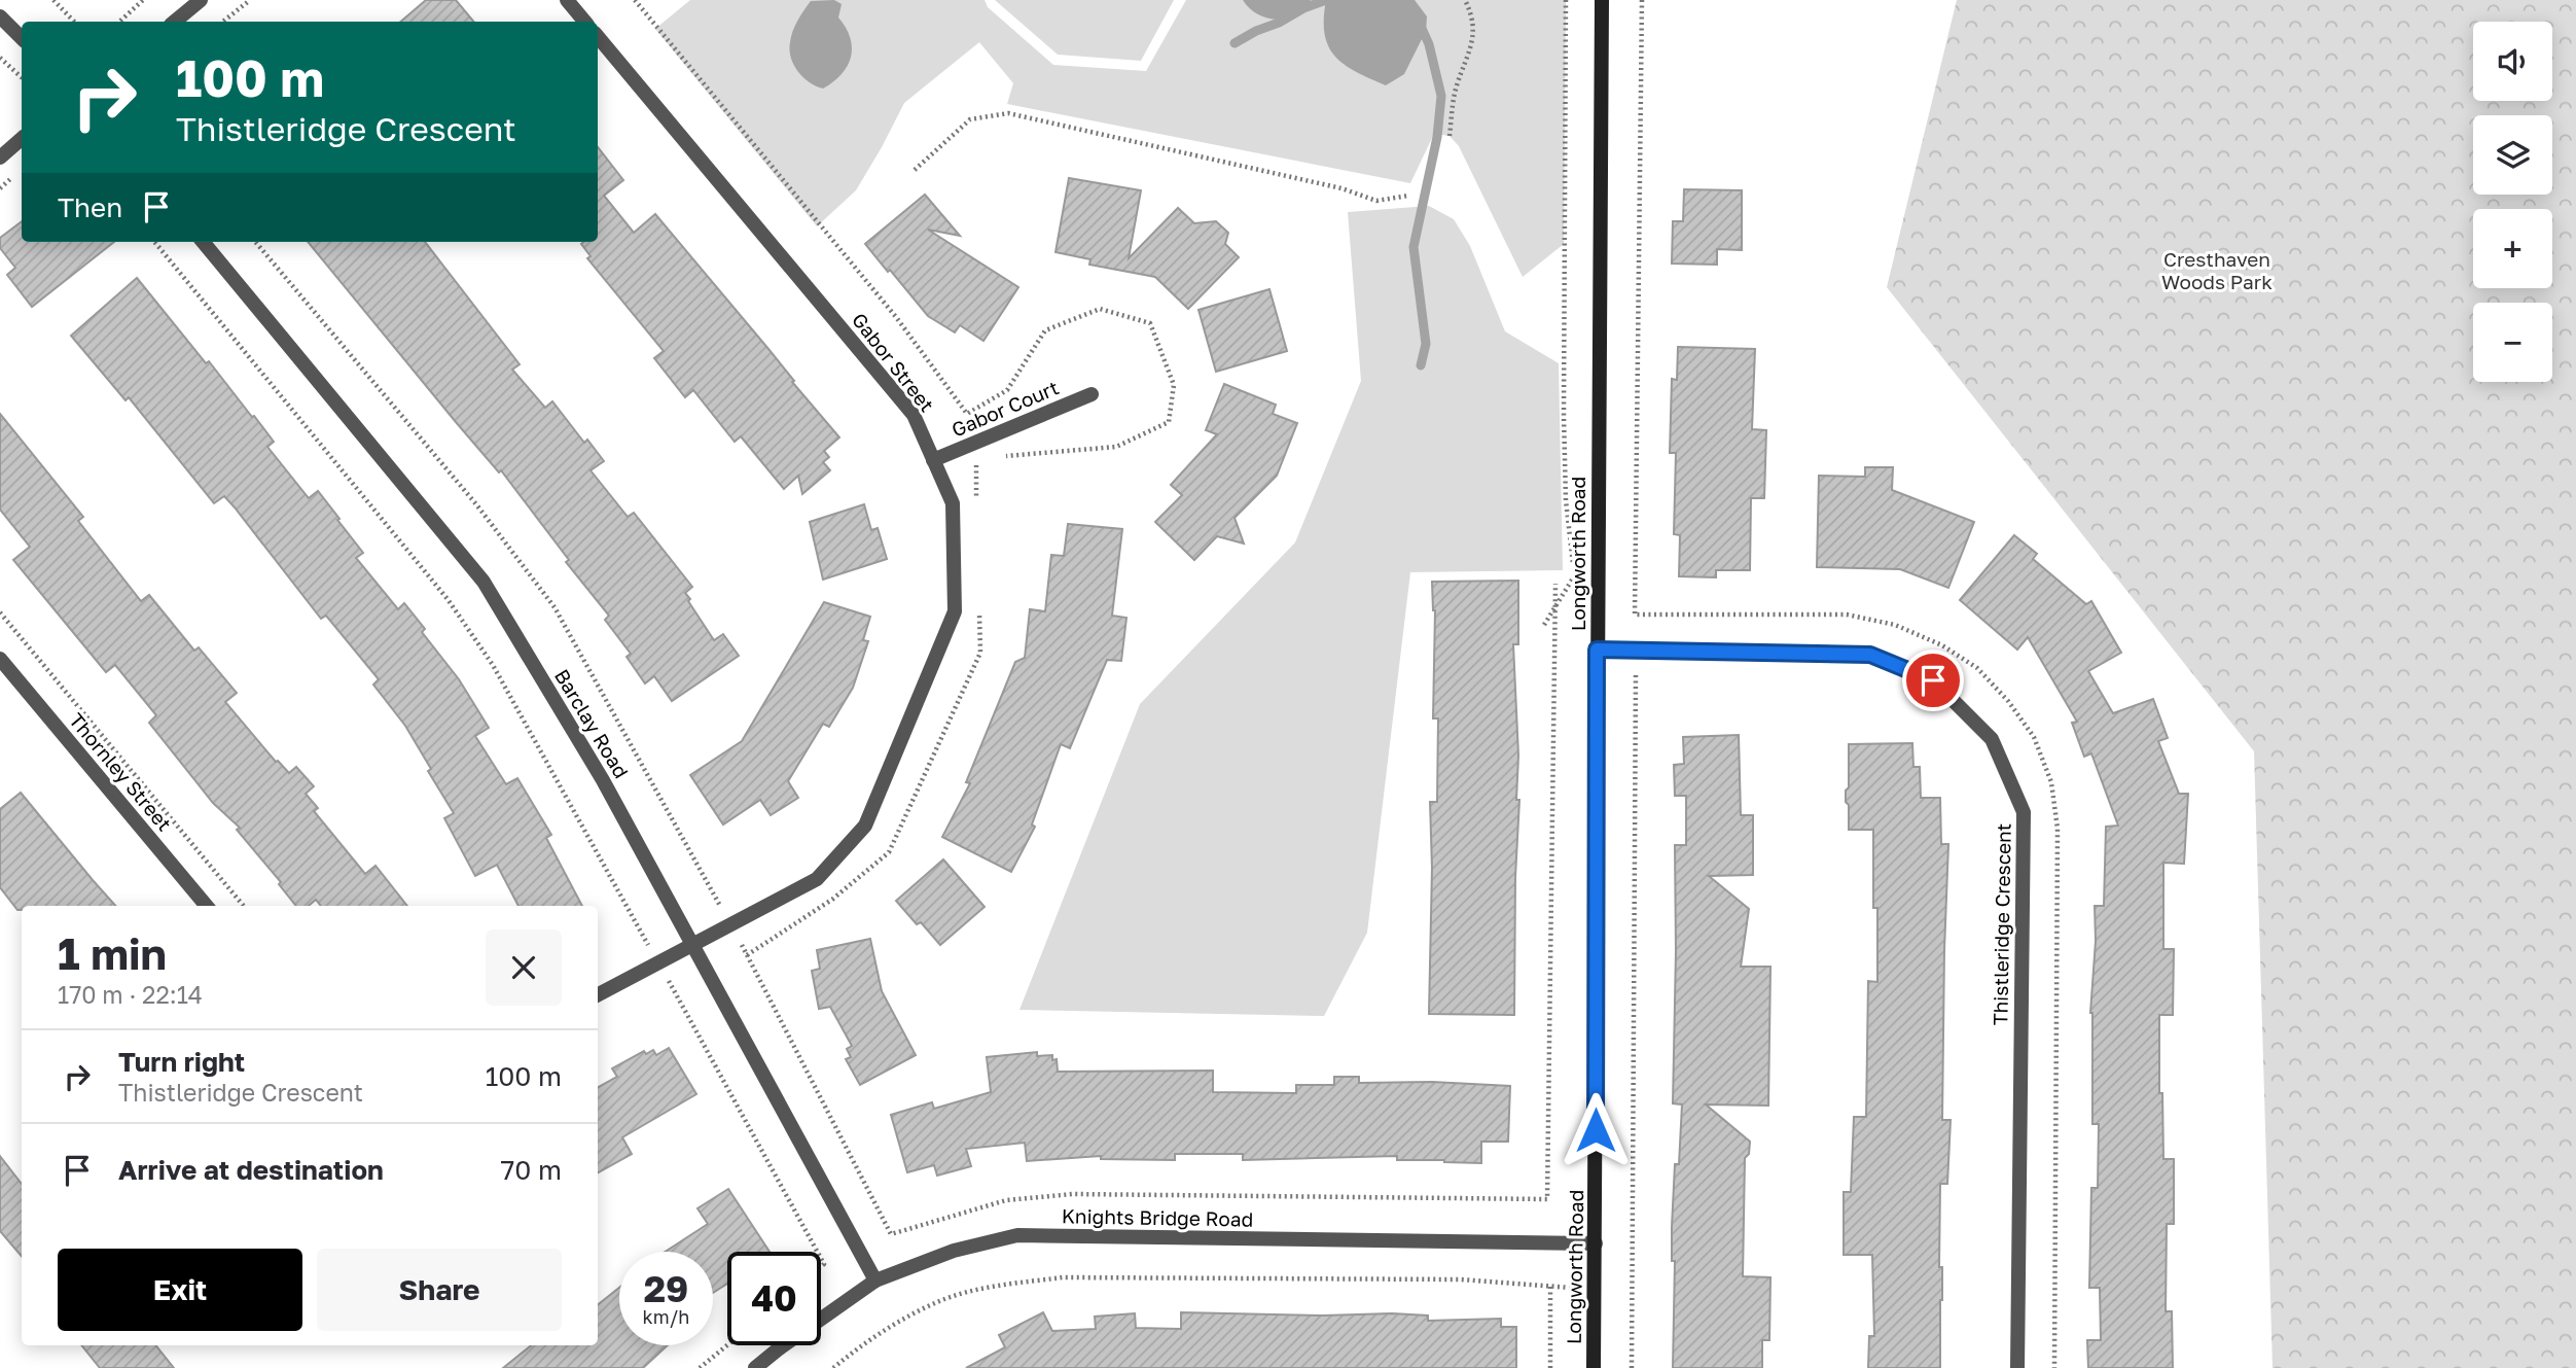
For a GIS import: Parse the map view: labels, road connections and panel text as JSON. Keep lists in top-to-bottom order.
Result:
{
  "streets": {
    "street": [
      "Gabor Street",
      "Gabor Court",
      "Longworth Road",
      "Barclay Road",
      "Thornley Street",
      "Thistleridge Crescent",
      "Knights Bridge Road"
    ]
  },
  "crossings": [
    ["Gabor Street", "Gabor Court"],
    ["Gabor Street", "Barclay Road"],
    ["Longworth Road", "Thistleridge Crescent"],
    ["Longworth Road", "Knights Bridge Road"],
    ["Barclay Road", "Knights Bridge Road"]
  ],
  "parks": ["Cresthaven Woods Park"],
  "page": {
    "map_buttons": ["+", "−"],
    "turn": ["100 m", "Thistleridge Crescent"],
    "then": "Then",
    "heading": ["1 min", "170 m · 22:14"],
    "list": [
      {
        "name": "Turn right",
        "note": "Thistleridge Crescent",
        "value": "100 m"
      },
      {
        "name": "Arrive at destination",
        "value": "70 m"
      }
    ],
    "buttons": ["Exit", "Share"],
    "speed": "29 km/h",
    "limit": "40"
  }
}
